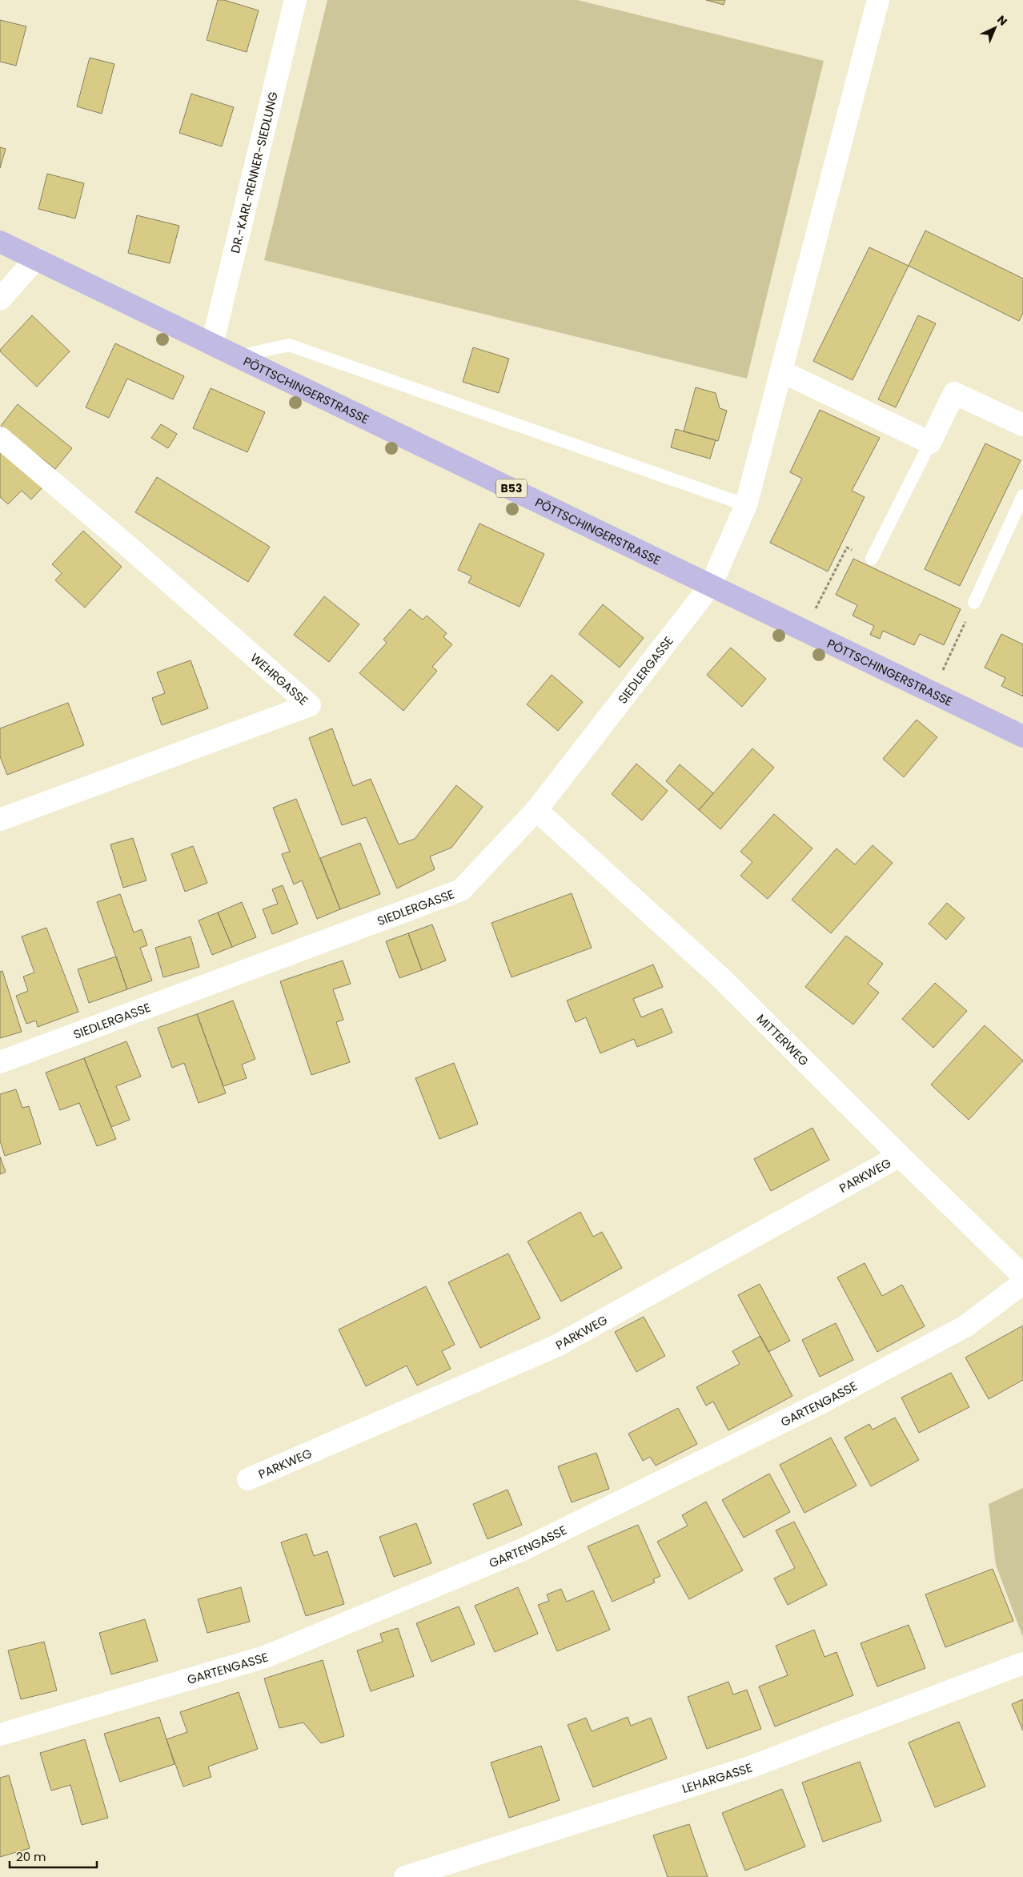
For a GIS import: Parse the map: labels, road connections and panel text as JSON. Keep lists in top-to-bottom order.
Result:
{
  "streets": {
    "main road": ["PÖTTSCHINGERSTRASSE", "B53"],
    "street": [
      "DR.-KARL-RENNER-SIEDLUNG",
      "SIEDLERGASSE",
      "WEHRGASSE",
      "MITTERWEG",
      "PARKWEG",
      "GARTENGASSE",
      "LEHARGASSE"
    ]
  },
  "crossings": [
    ["DR.-KARL-RENNER-SIEDLUNG", "PÖTTSCHINGERSTRASSE"],
    ["PÖTTSCHINGERSTRASSE", "SIEDLERGASSE"],
    ["SIEDLERGASSE", "MITTERWEG"],
    ["MITTERWEG", "PARKWEG"]
  ],
  "scale_bar": "20 m",
  "north": "top right"
}
